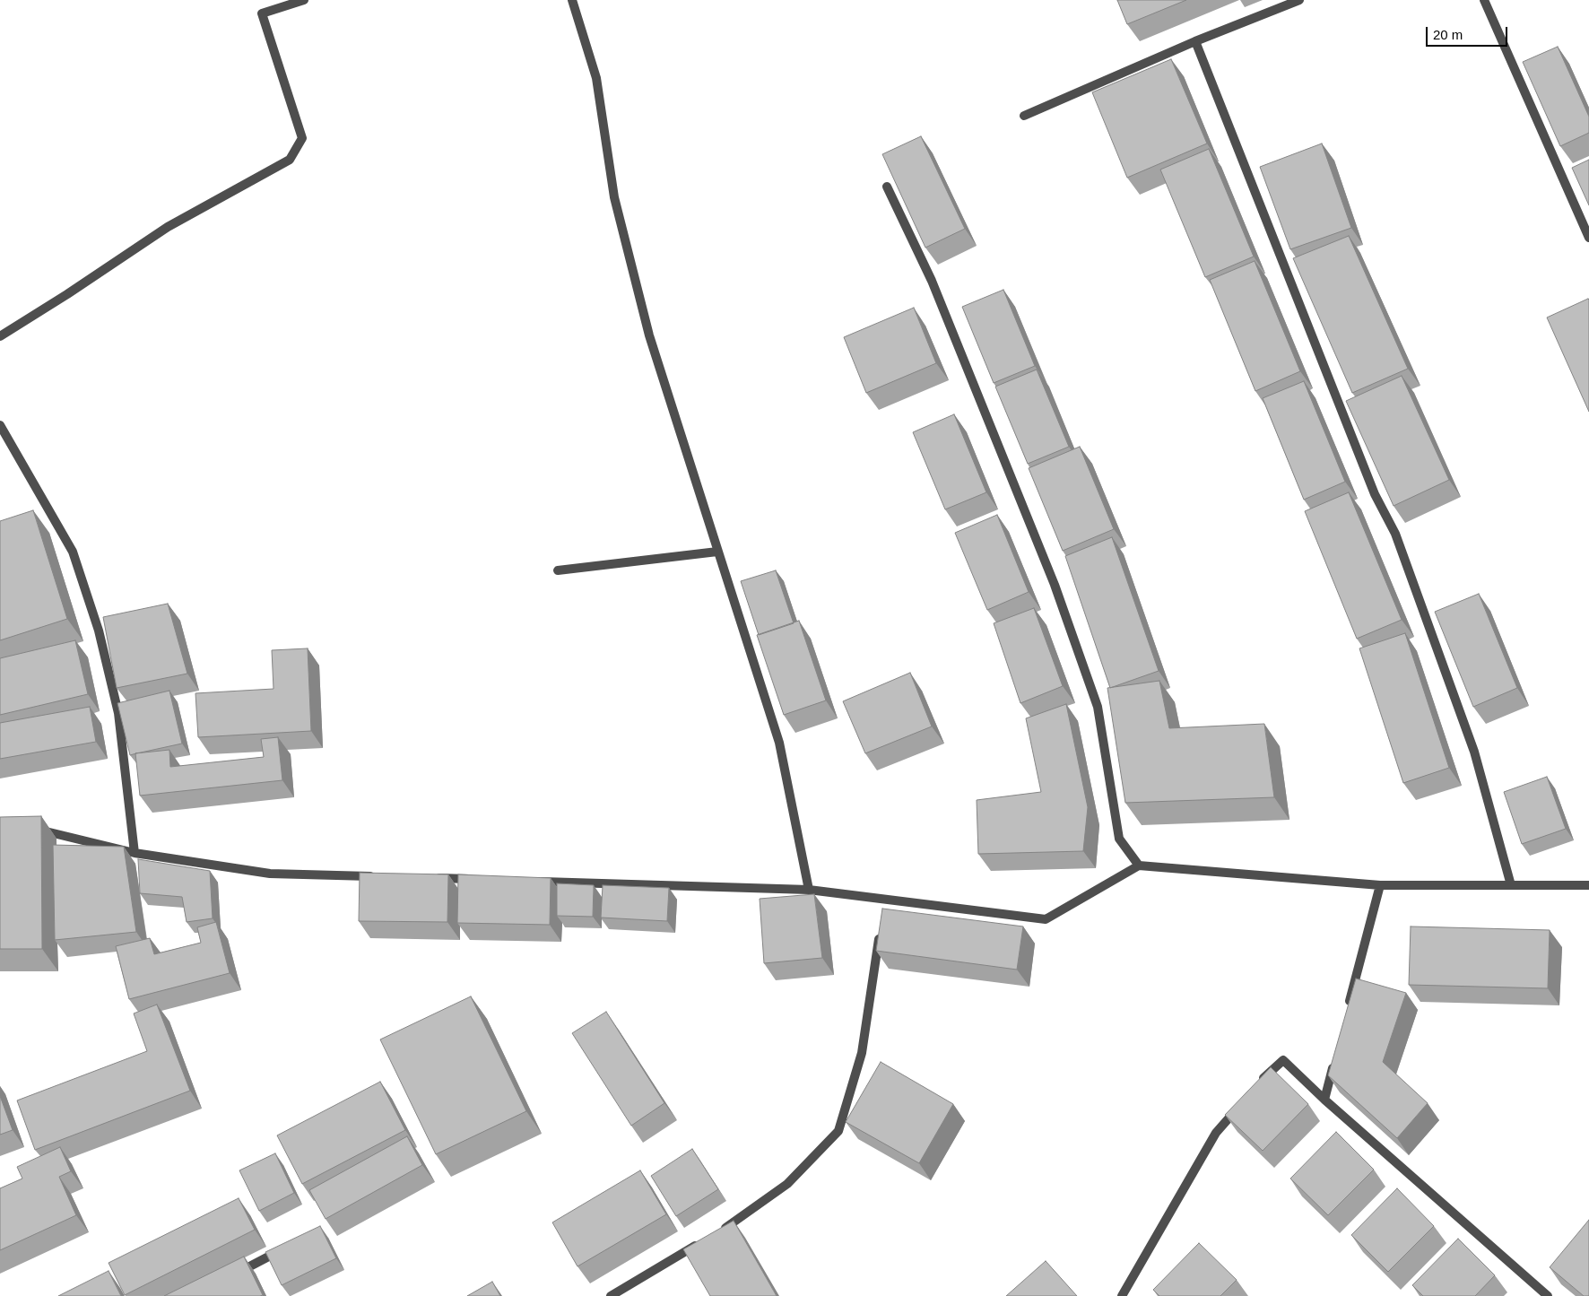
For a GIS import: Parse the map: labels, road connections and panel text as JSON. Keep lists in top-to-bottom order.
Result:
{
  "scale_bar": "20 m"
}
